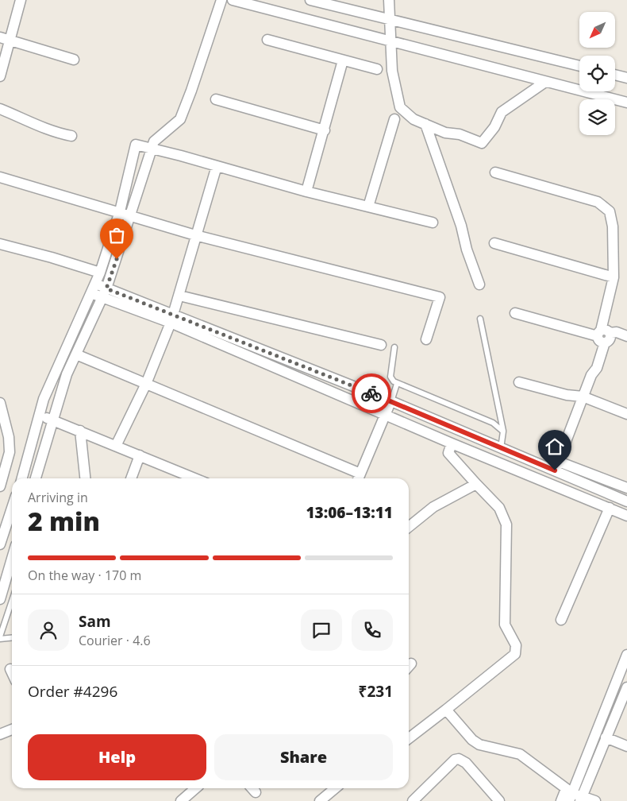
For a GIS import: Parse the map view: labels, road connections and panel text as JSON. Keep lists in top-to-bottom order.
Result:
{
  "north": "bottom left",
  "page": {
    "heading": ["2 min", "Arriving in", "13:06–13:11"],
    "panel": [
      "Sam",
      "Courier · 4.6",
      "Order #4296",
      "₹231"
    ],
    "bar": "On the way · 170 m",
    "buttons": ["Help", "Share"]
  }
}
